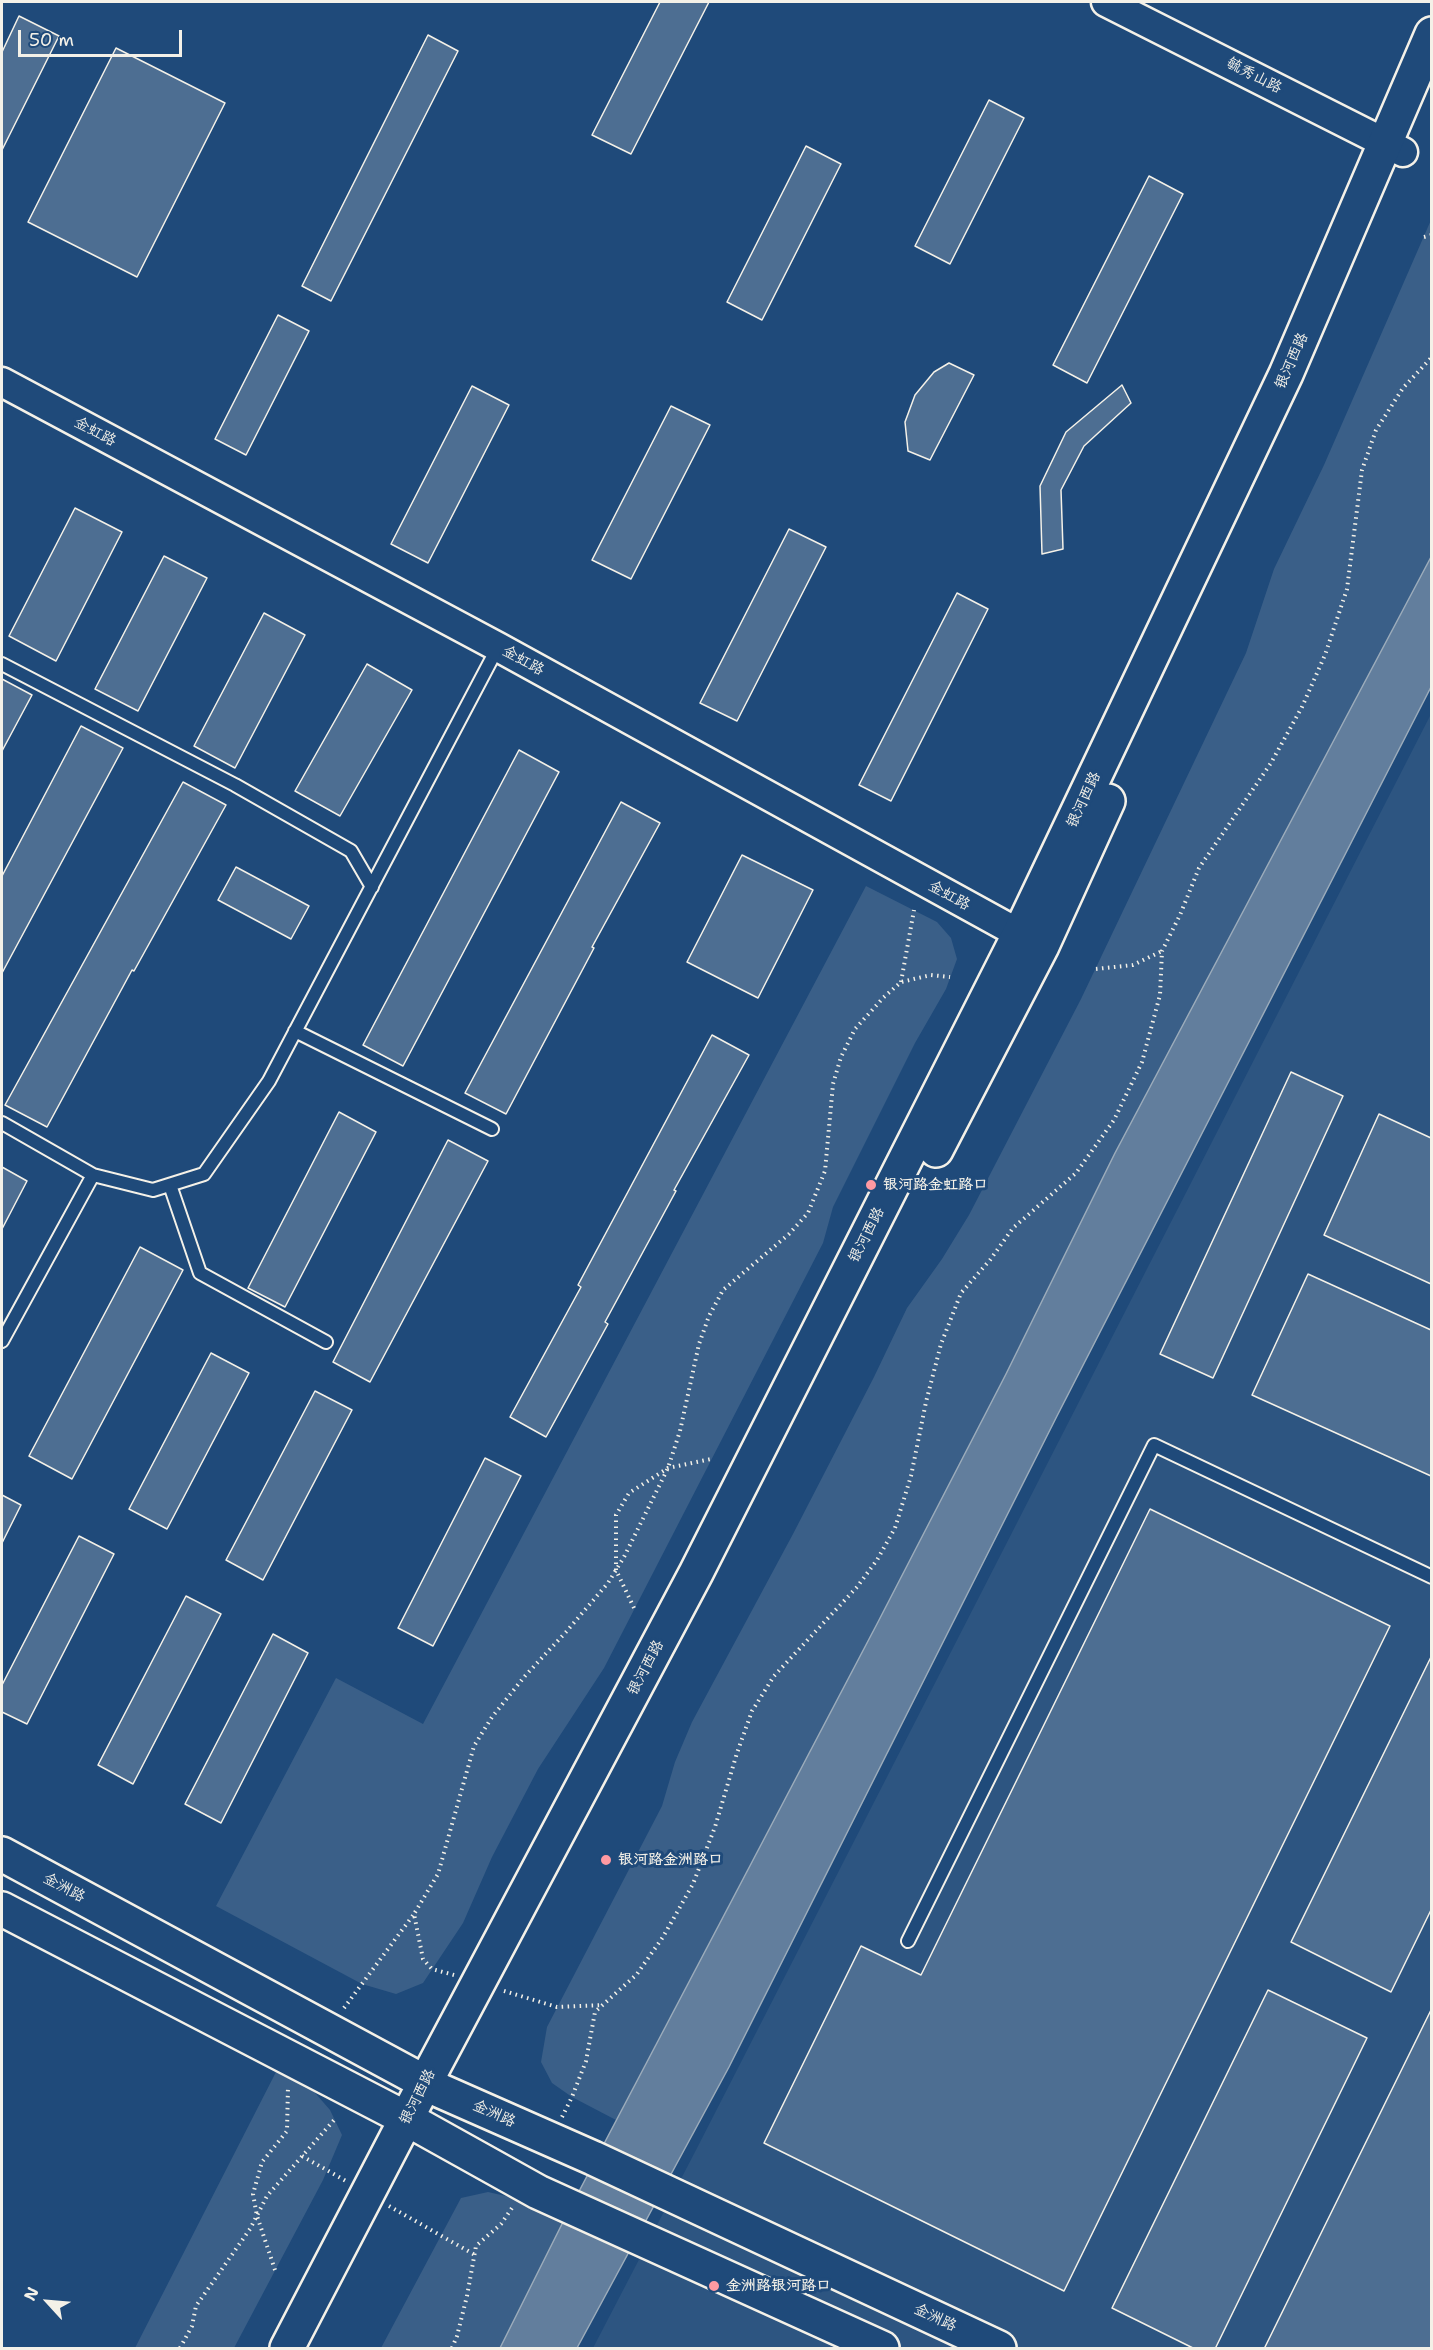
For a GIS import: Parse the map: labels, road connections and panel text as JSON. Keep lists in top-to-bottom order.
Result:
{
  "streets": {
    "main road": ["银河西路", "金洲路"],
    "street": ["毓秀山路", "金虹路"]
  },
  "crossings": [
    ["毓秀山路", "银河西路"],
    ["银河西路", "金虹路"],
    ["银河西路", "金洲路"]
  ],
  "places": ["银河路金虹路口", "银河路金洲路口", "金洲路银河路口"],
  "scale_bar": "50 m",
  "north": "top left"
}
